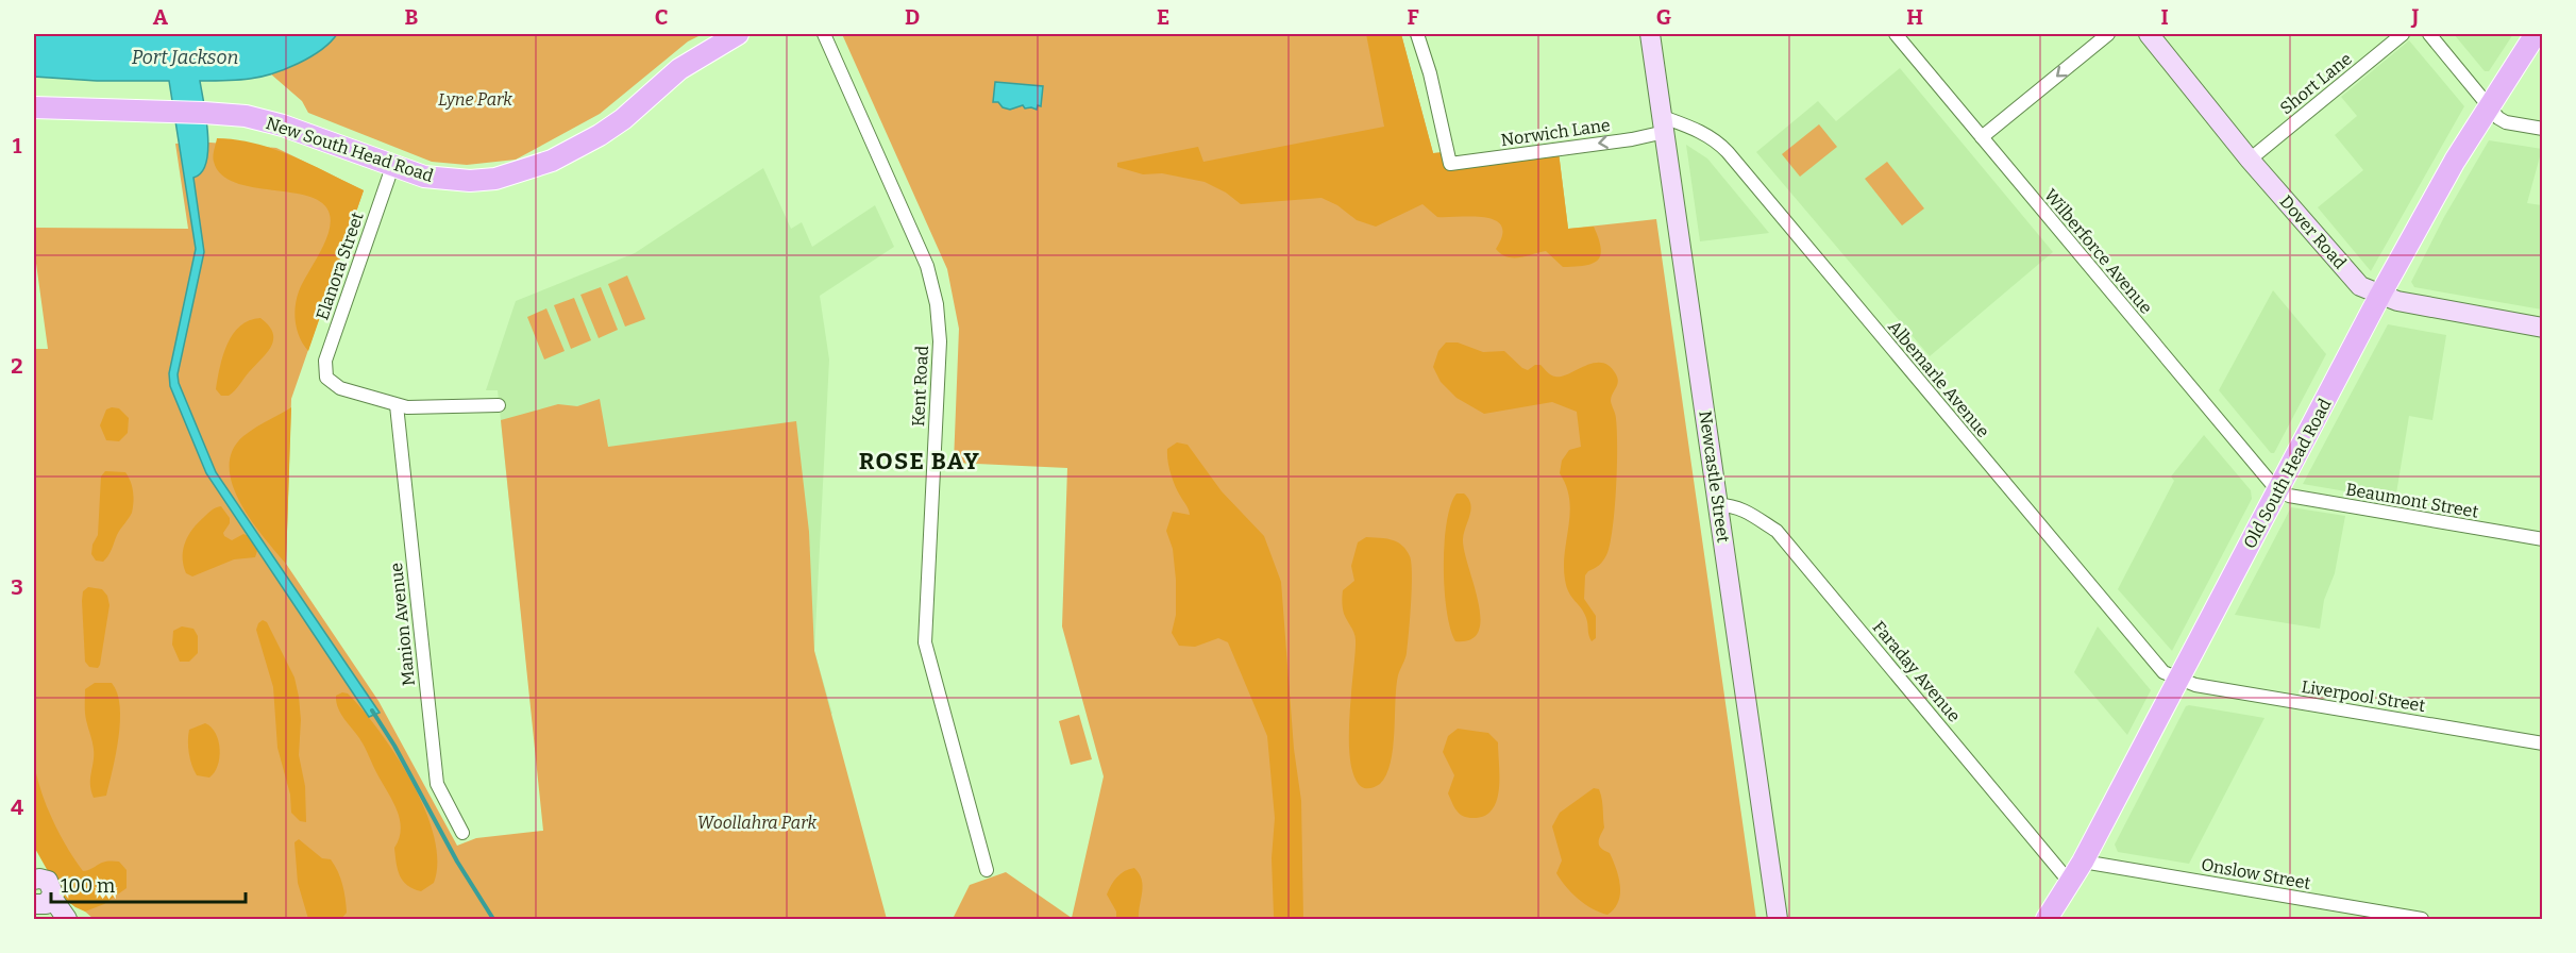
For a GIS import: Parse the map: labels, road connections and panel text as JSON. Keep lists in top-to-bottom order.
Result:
{
  "streets": {
    "main road": ["New South Head Road", "Old South Head Road"],
    "street": [
      "Short Lane",
      "Norwich Lane",
      "Dover Road",
      "Wilberforce Avenue",
      "Elanora Street",
      "Albemarle Avenue",
      "Kent Road",
      "Newcastle Street",
      "Beaumont Street",
      "Manion Avenue",
      "Faraday Avenue",
      "Liverpool Street",
      "Onslow Street"
    ]
  },
  "crossings": [
    ["Short Lane", "Dover Road"],
    ["Norwich Lane", "Albemarle Avenue"],
    ["Norwich Lane", "Newcastle Street"],
    ["New South Head Road", "Elanora Street"],
    ["Dover Road", "Old South Head Road"],
    ["Wilberforce Avenue", "Old South Head Road"],
    ["Wilberforce Avenue", "Beaumont Street"],
    ["Elanora Street", "Manion Avenue"],
    ["Albemarle Avenue", "Old South Head Road"],
    ["Albemarle Avenue", "Newcastle Street"],
    ["Albemarle Avenue", "Liverpool Street"],
    ["Old South Head Road", "Beaumont Street"],
    ["Old South Head Road", "Faraday Avenue"],
    ["Old South Head Road", "Liverpool Street"],
    ["Old South Head Road", "Onslow Street"],
    ["Newcastle Street", "Faraday Avenue"]
  ],
  "districts": ["ROSE BAY"],
  "water": ["Port Jackson"],
  "parks": ["Lyne Park", "Woollahra Park"],
  "scale_bar": "100 m",
  "grid": {
    "columns": [
      "A",
      "B",
      "C",
      "D",
      "E",
      "F",
      "G",
      "H",
      "I",
      "J"
    ],
    "rows": [
      "1",
      "2",
      "3",
      "4"
    ]
  }
}
